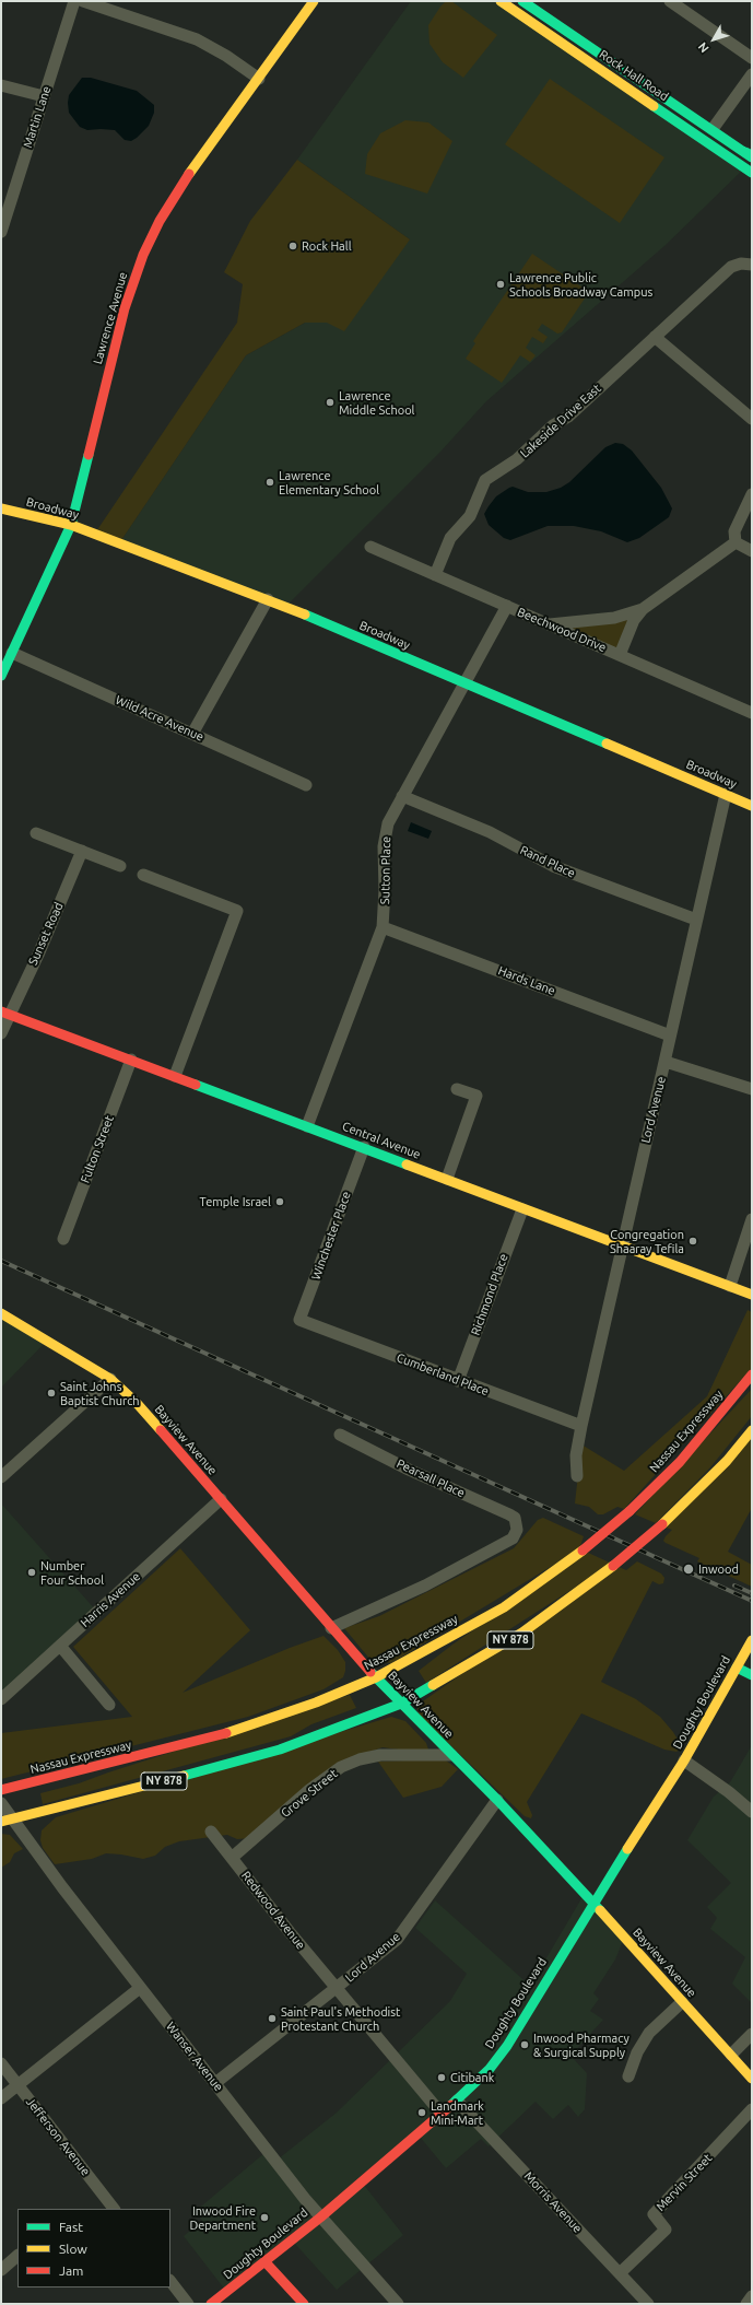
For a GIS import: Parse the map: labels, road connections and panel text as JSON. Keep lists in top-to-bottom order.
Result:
{
  "streets": {
    "main road": [
      "Rock Hall Road",
      "Lawrence Avenue",
      "Broadway",
      "Central Avenue",
      "Nassau Expressway",
      "Bayview Avenue",
      "NY 878",
      "Doughty Boulevard"
    ],
    "street": [
      "Martin Lane",
      "Lakeside Drive East",
      "Beechwood Drive",
      "Wild Acre Avenue",
      "Rand Place",
      "Sutton Place",
      "Sunset Road",
      "Hards Lane",
      "Lord Avenue",
      "Fulton Street",
      "Winchester Place",
      "Richmond Place",
      "Cumberland Place",
      "Pearsall Place",
      "Harris Avenue",
      "Grove Street",
      "Redwood Avenue",
      "Wanser Avenue",
      "Jefferson Avenue",
      "Mervin Street",
      "Morris Avenue"
    ]
  },
  "crossings": [
    ["Lawrence Avenue", "Broadway"],
    ["Lawrence Avenue", "Wild Acre Avenue"],
    ["Lakeside Drive East", "Beechwood Drive"],
    ["Broadway", "Sutton Place"],
    ["Broadway", "Lord Avenue"],
    ["Beechwood Drive", "Sutton Place"],
    ["Rand Place", "Sutton Place"],
    ["Rand Place", "Lord Avenue"],
    ["Sutton Place", "Hards Lane"],
    ["Sutton Place", "Central Avenue"],
    ["Sunset Road", "Central Avenue"],
    ["Hards Lane", "Lord Avenue"],
    ["Lord Avenue", "Central Avenue"],
    ["Lord Avenue", "Cumberland Place"],
    ["Lord Avenue", "Bayview Avenue"],
    ["Lord Avenue", "Redwood Avenue"],
    ["Lord Avenue", "Wanser Avenue"],
    ["Central Avenue", "Fulton Street"],
    ["Central Avenue", "Winchester Place"],
    ["Central Avenue", "Richmond Place"],
    ["Winchester Place", "Cumberland Place"],
    ["Richmond Place", "Cumberland Place"],
    ["Nassau Expressway", "Bayview Avenue"],
    ["Bayview Avenue", "Pearsall Place"],
    ["Bayview Avenue", "Harris Avenue"],
    ["Bayview Avenue", "NY 878"],
    ["Bayview Avenue", "Doughty Boulevard"],
    ["Bayview Avenue", "Grove Street"],
    ["NY 878", "Wanser Avenue"],
    ["Doughty Boulevard", "Redwood Avenue"],
    ["Doughty Boulevard", "Wanser Avenue"],
    ["Doughty Boulevard", "Morris Avenue"],
    ["Grove Street", "Redwood Avenue"],
    ["Mervin Street", "Morris Avenue"]
  ],
  "places": [
    "Rock Hall",
    "Lawrence Public Schools Broadway Campus",
    "Lawrence Middle School",
    "Lawrence Elementary School",
    "Temple Israel",
    "Congregation Shaaray Tefila",
    "Saint Johns Baptist Church",
    "Inwood",
    "Number Four School",
    "Saint Paul's Methodist Protestant Church",
    "Inwood Pharmacy & Surgical Supply",
    "Citibank",
    "Landmark Mini-Mart",
    "Inwood Fire Department"
  ],
  "legend": ["Fast", "Slow", "Jam"],
  "north": "bottom left"
}
